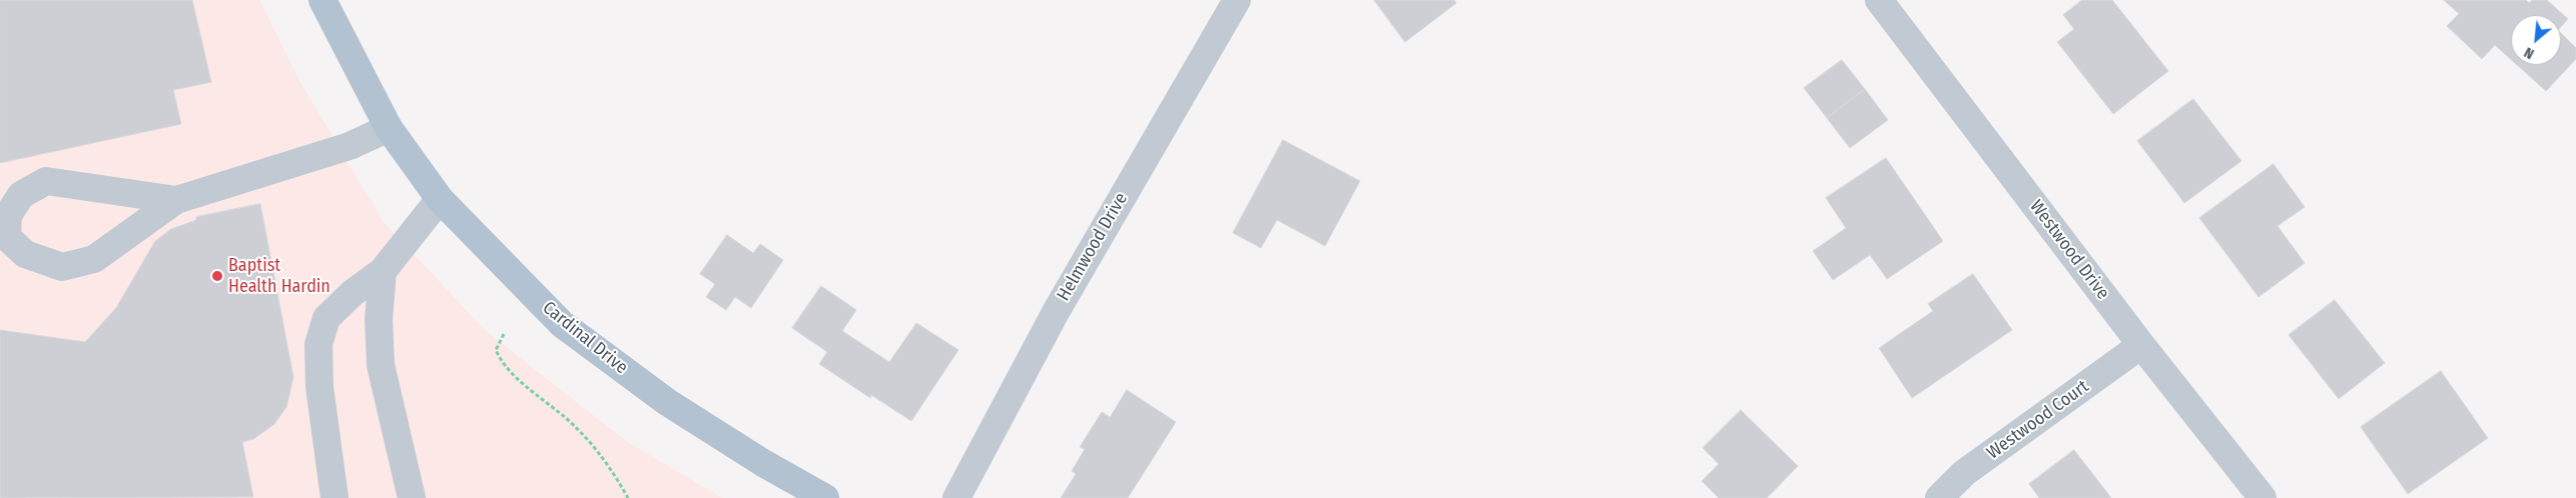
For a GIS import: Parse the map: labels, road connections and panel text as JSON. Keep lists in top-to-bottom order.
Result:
{
  "streets": {
    "main road": ["Cardinal Drive"],
    "street": ["Helmwood Drive", "Westwood Drive", "Westwood Court"]
  },
  "crossings": [
    ["Westwood Drive", "Westwood Court"]
  ],
  "places": ["Baptist Health Hardin"],
  "north": "bottom left"
}
